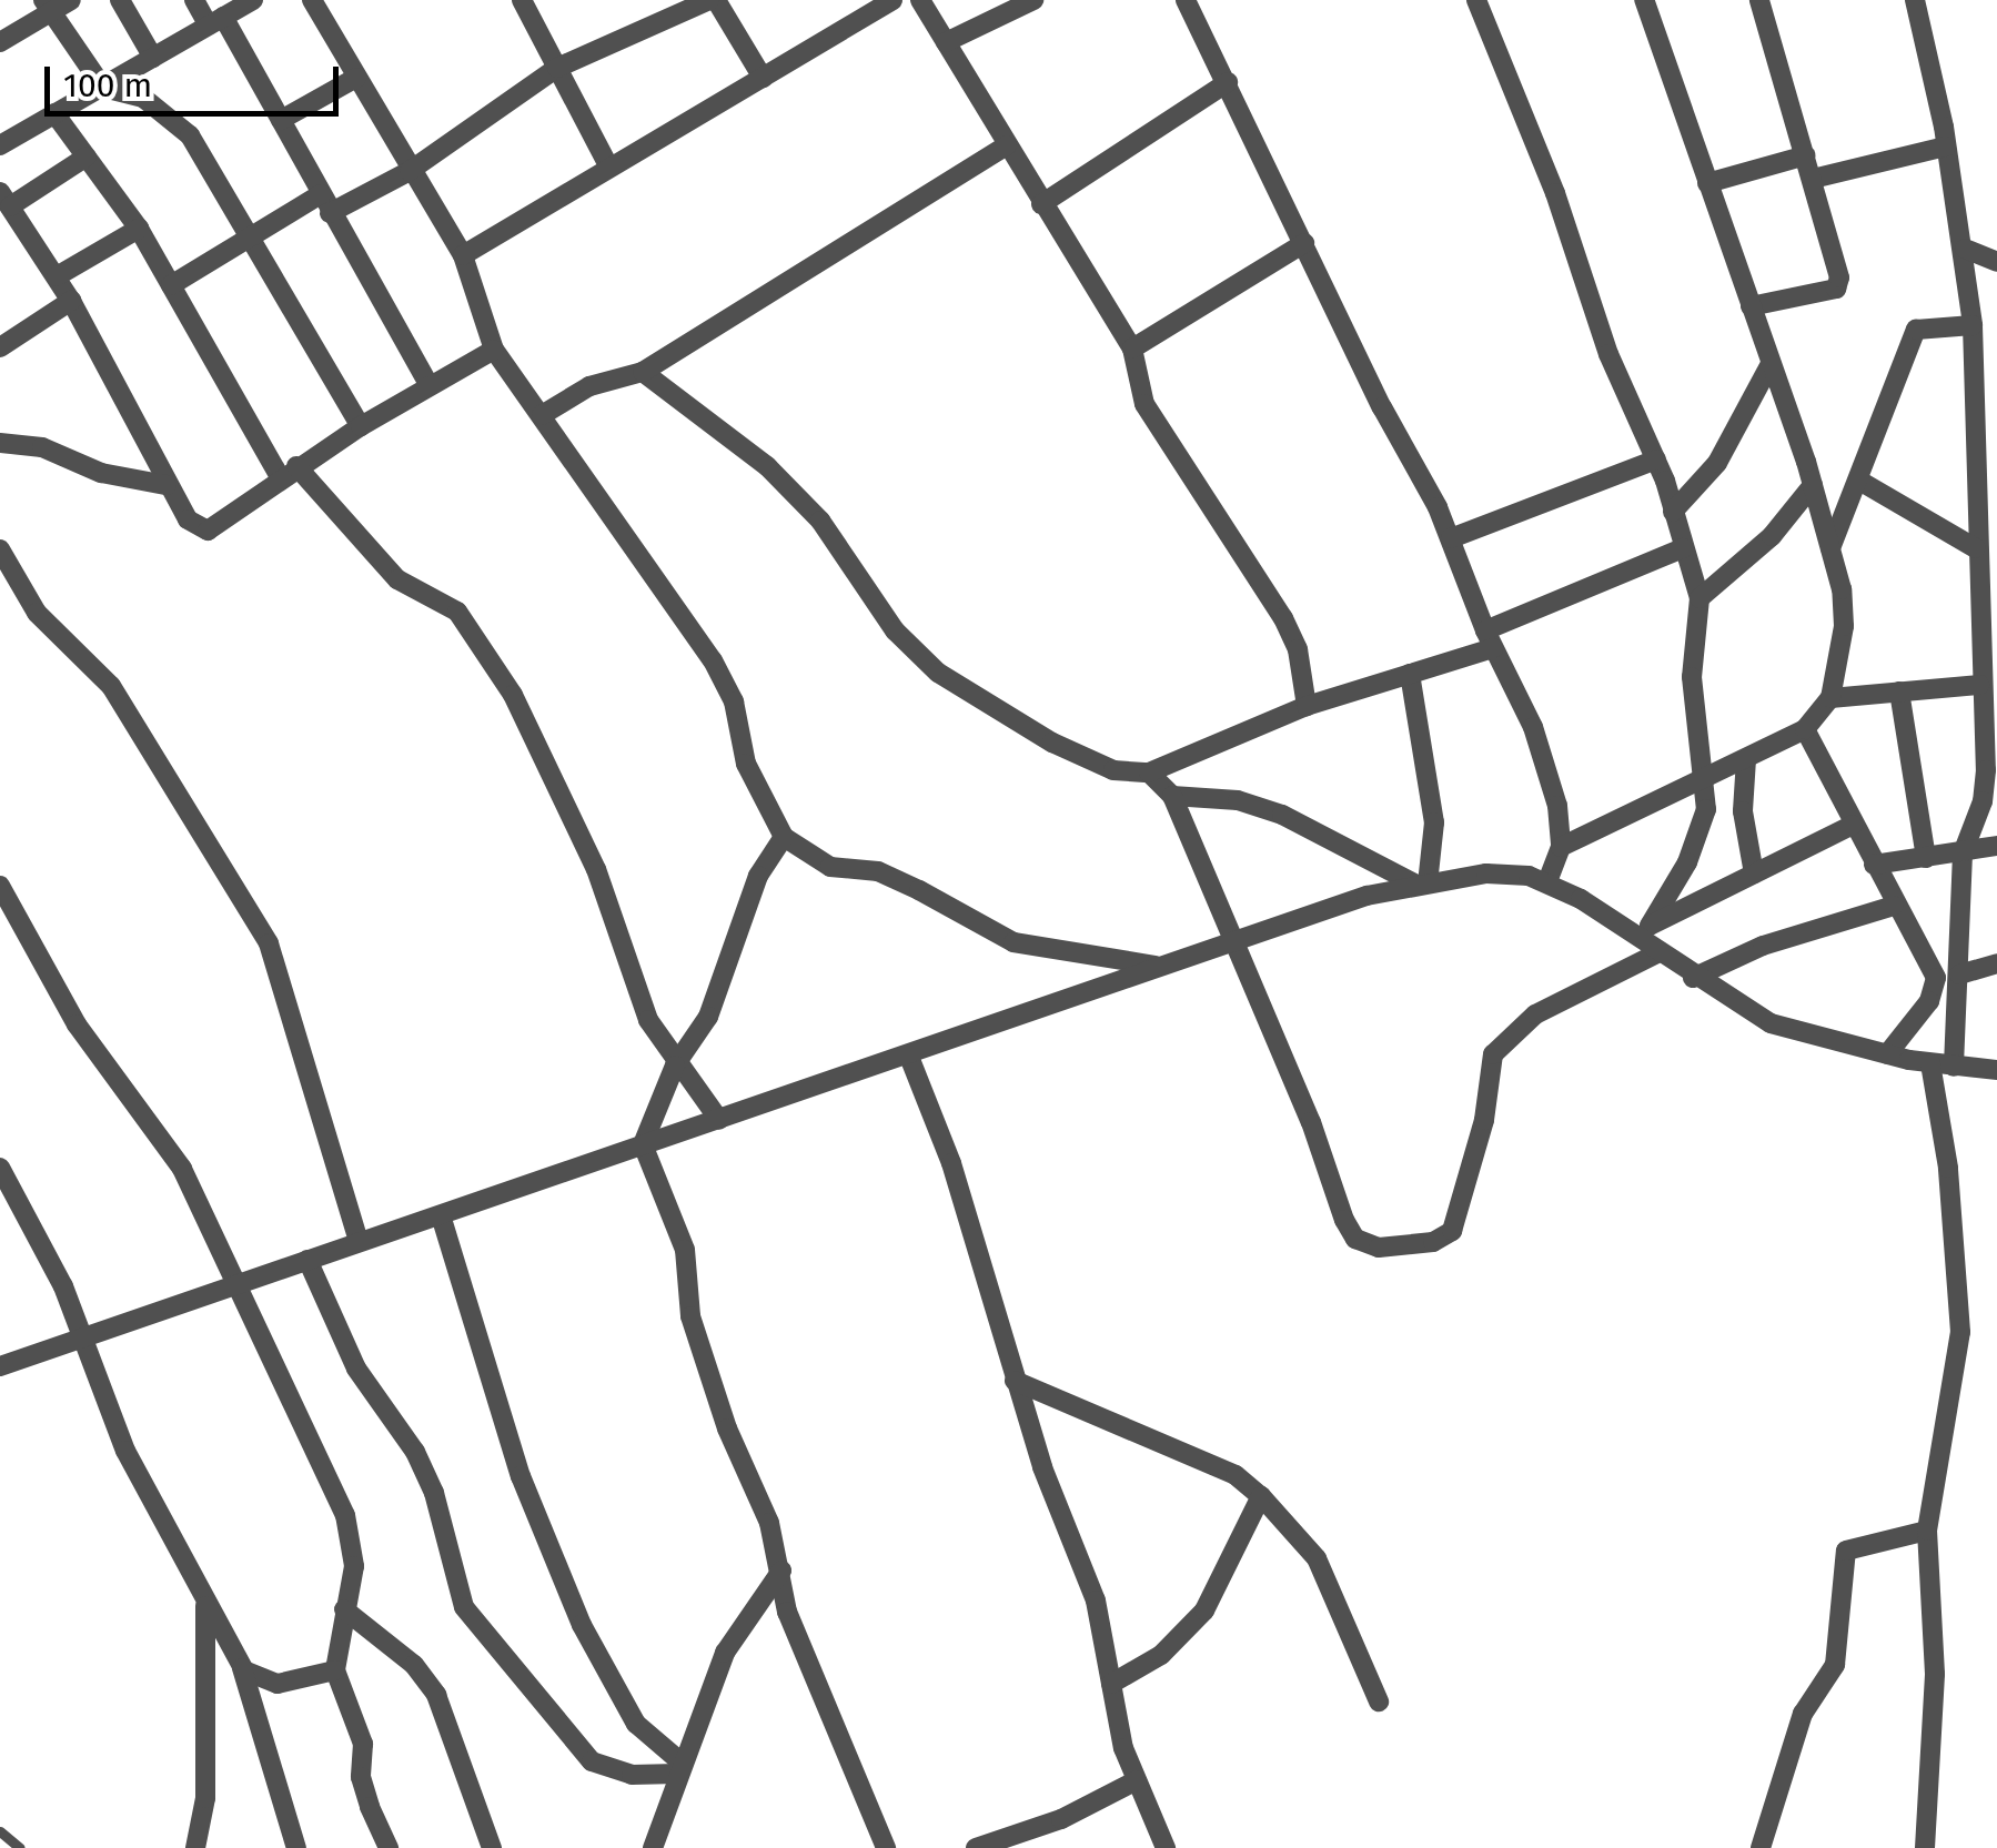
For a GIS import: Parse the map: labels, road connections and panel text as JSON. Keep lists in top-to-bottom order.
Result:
{
  "scale_bar": "100 m"
}
